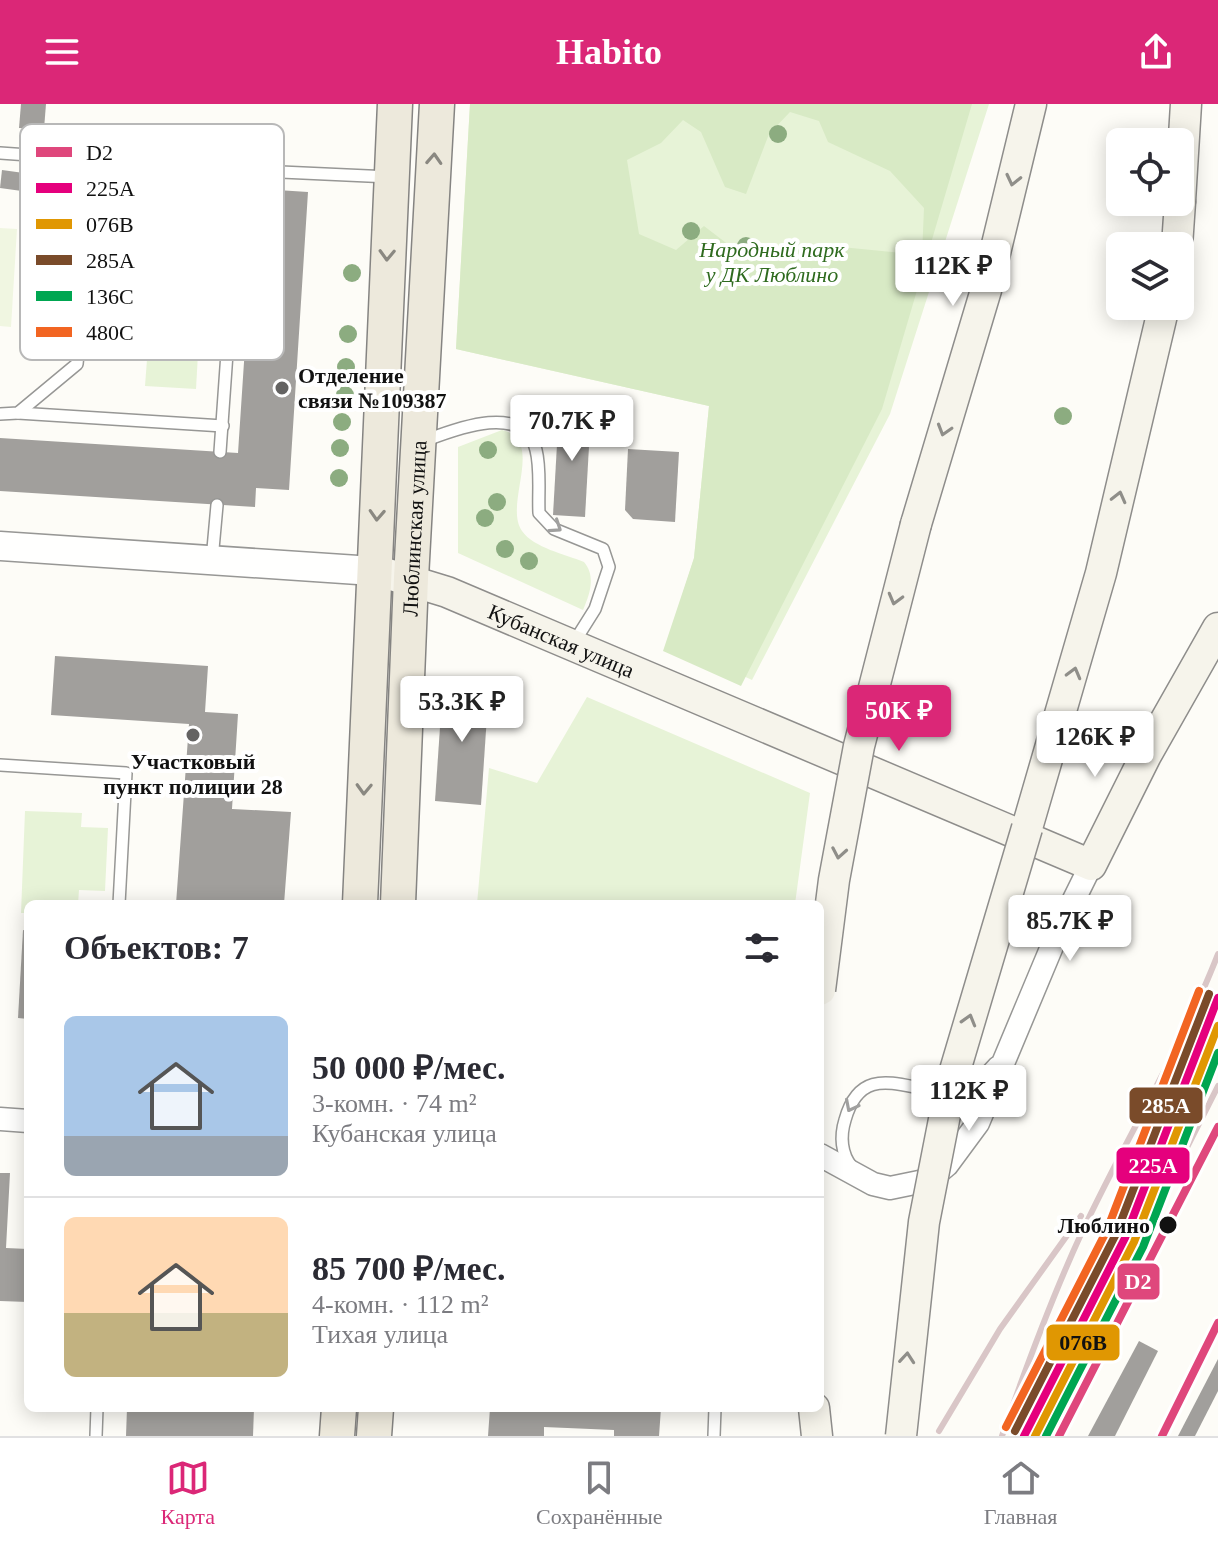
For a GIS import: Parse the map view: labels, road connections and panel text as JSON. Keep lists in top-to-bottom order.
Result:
{
  "streets": {
    "main road": ["Люблинская улица", "Кубанская улица"]
  },
  "crossings": [
    ["Люблинская улица", "Кубанская улица"]
  ],
  "parks": ["Народный парк у ДК Люблино"],
  "places": ["Отделение связи №109387", "Участковый пункт полиции 28", "Люблино"],
  "lines": [
    "transit line 480С",
    "transit line 285А",
    "transit line 225А",
    "transit line 076В",
    "transit line 136С",
    "transit line D2"
  ],
  "legend": [
    "D2",
    "225А",
    "076В",
    "285А",
    "136С",
    "480С"
  ],
  "page": {
    "header": "Habito",
    "price": [
      "112K ₽",
      "70.7K ₽",
      "53.3K ₽",
      "50K ₽",
      "126K ₽",
      "85.7K ₽",
      "112K ₽"
    ],
    "heading": "Объектов: 7",
    "list": [
      {
        "name": "50 000 ₽/мес.",
        "note": "3-комн. · 74 m² · Кубанская улица"
      },
      {
        "name": "85 700 ₽/мес.",
        "note": "4-комн. · 112 m² · Тихая улица"
      }
    ],
    "tabs": ["Карта", "Сохранённые", "Главная"]
  }
}
